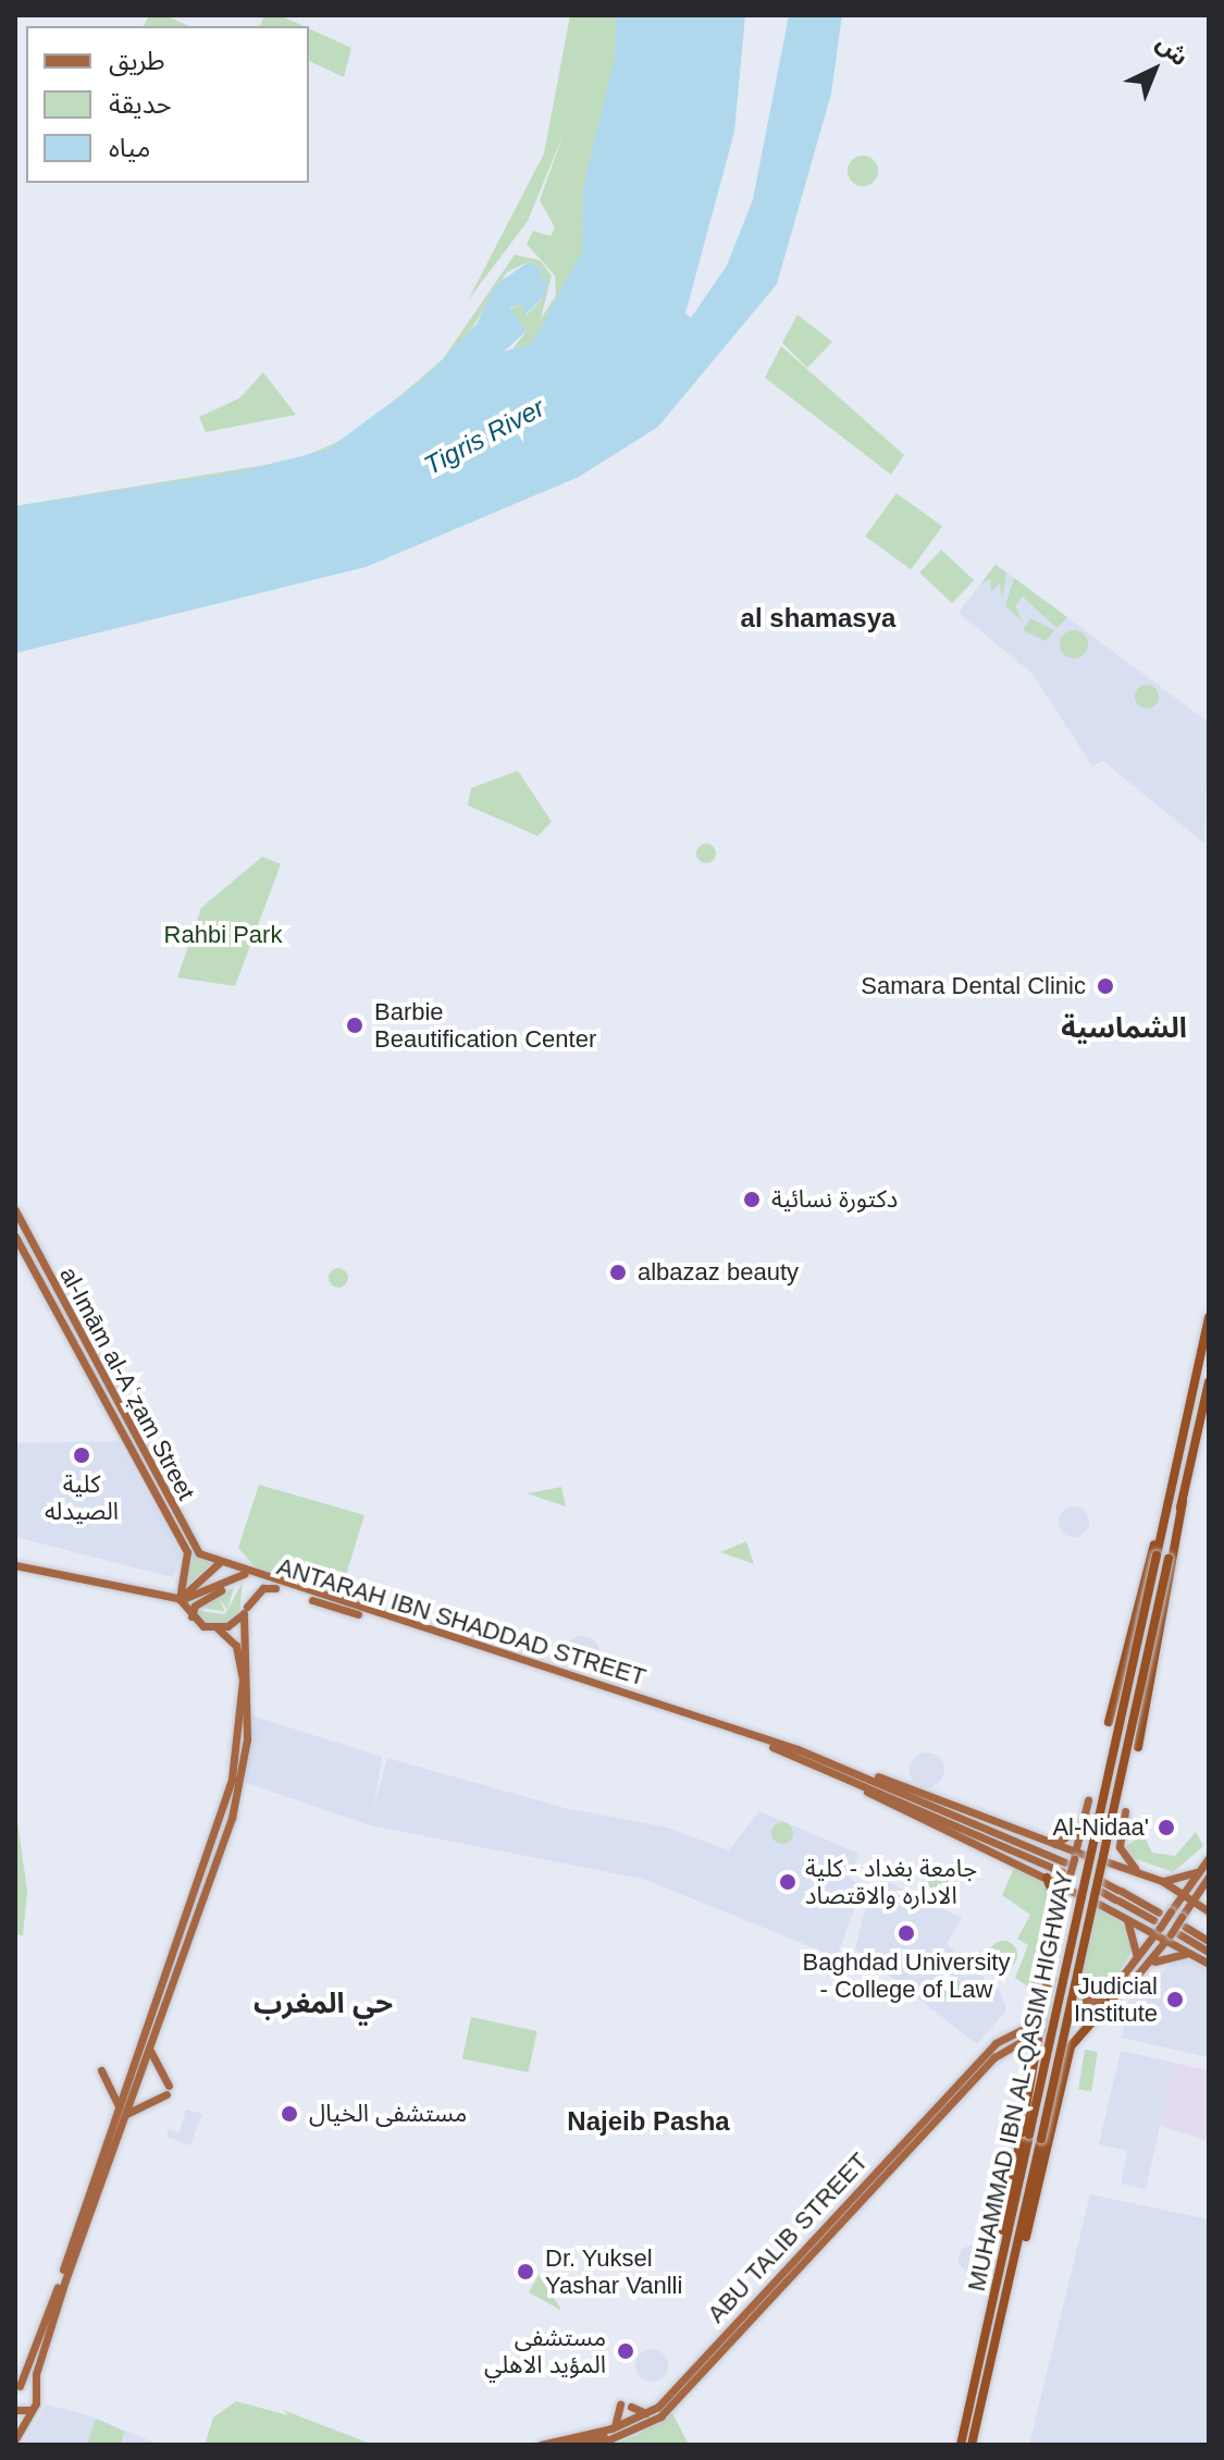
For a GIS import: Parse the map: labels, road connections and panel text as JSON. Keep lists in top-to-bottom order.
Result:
{
  "streets": {
    "highway": ["MUHAMMAD IBN AL-QASIM HIGHWAY"],
    "main road": ["al-Imām al-Aʿẓam Street", "ANTARAH IBN SHADDAD STREET", "ABU TALIB STREET"]
  },
  "crossings": [
    ["al-Imām al-Aʿẓam Street", "ANTARAH IBN SHADDAD STREET"]
  ],
  "districts": [
    "al shamasya",
    "الشماسية",
    "حي المغرب",
    "Najeib Pasha"
  ],
  "water": ["Tigris River"],
  "parks": ["Rahbi Park"],
  "places": [
    "Samara Dental Clinic",
    "Barbie Beautification Center",
    "دكتورة نسائية",
    "albazaz beauty",
    "كلية الصيدله",
    "Al-Nidaa'",
    "جامعة بغداد - كلية الاداره والاقتصاد",
    "Baghdad University - College of Law",
    "Judicial Institute",
    "مستشفى الخيال",
    "Dr. Yuksel Yashar Vanlli",
    "مستشفى المؤيد الاهلي"
  ],
  "legend": ["طريق", "حديقة", "مياه"],
  "north": "top right"
}
